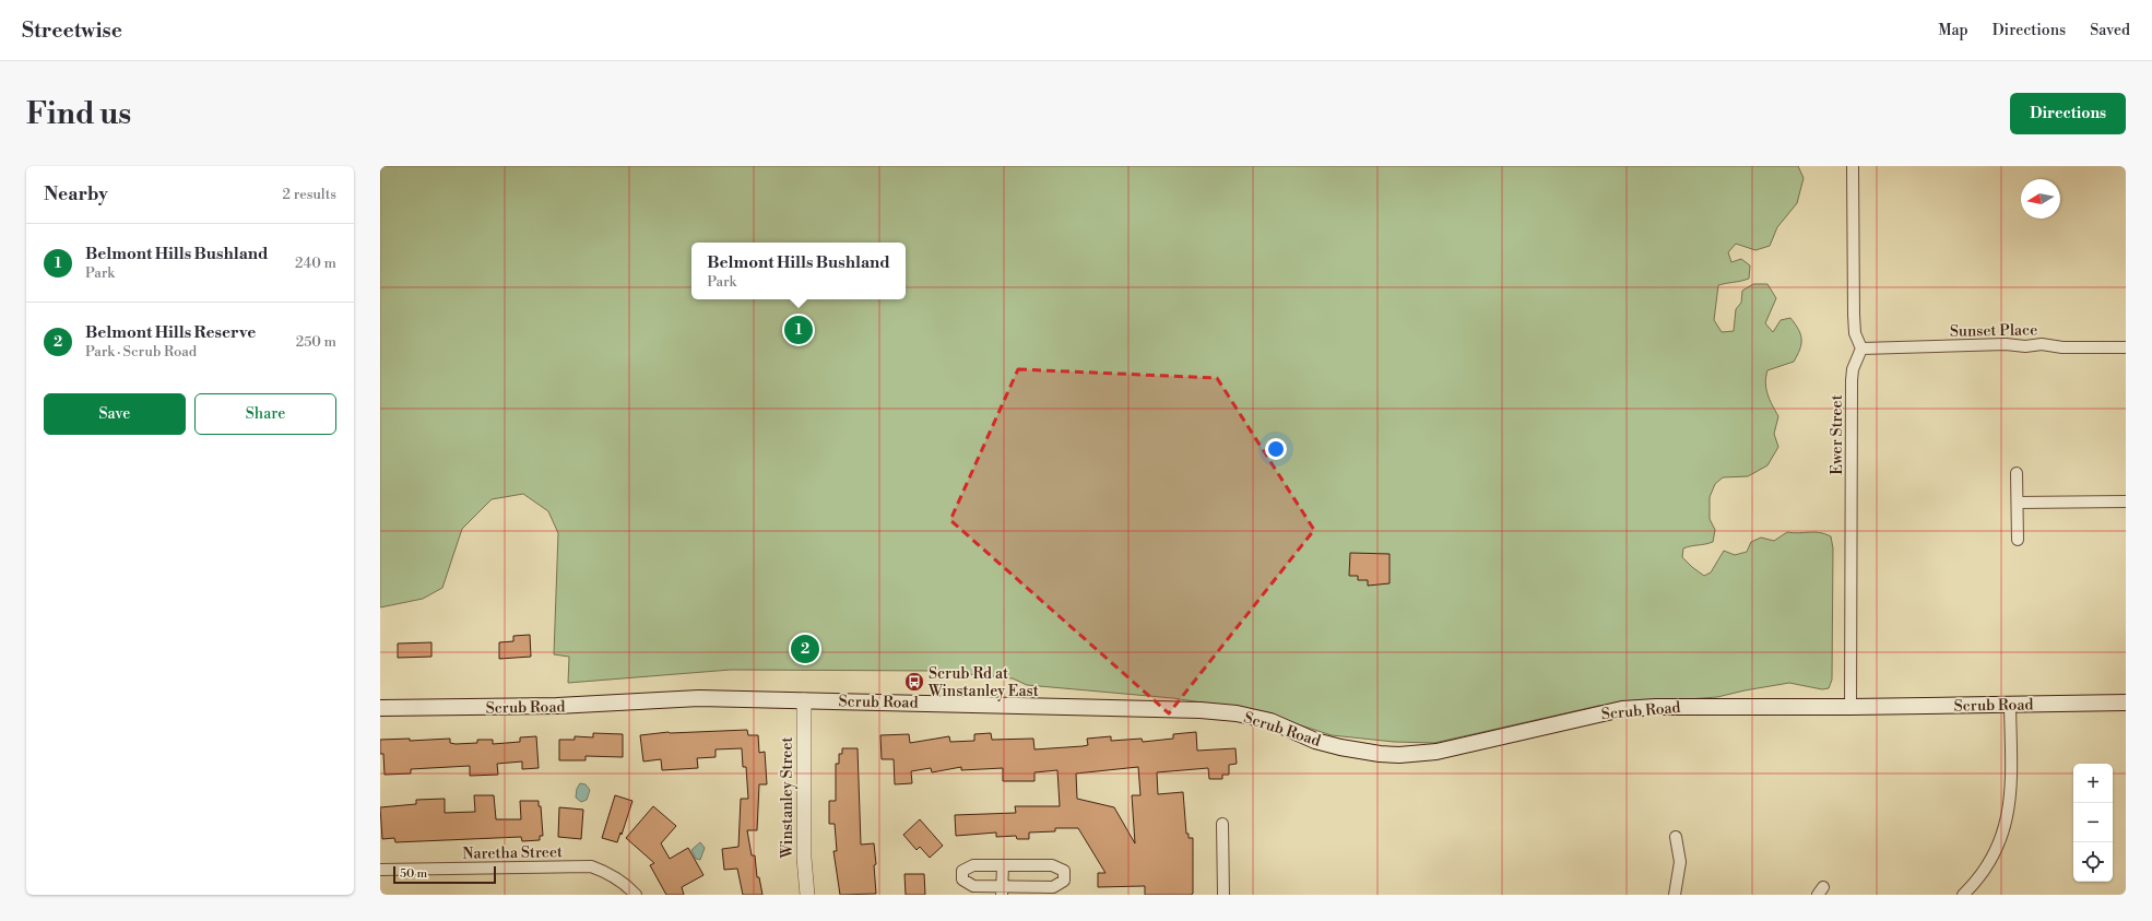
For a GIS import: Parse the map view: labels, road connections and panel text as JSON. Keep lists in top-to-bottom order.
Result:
{
  "streets": {
    "main road": ["Scrub Road"],
    "street": [
      "Sunset Place",
      "Ewer Street",
      "Winstanley Street",
      "Naretha Street"
    ]
  },
  "crossings": [
    ["Sunset Place", "Ewer Street"],
    ["Ewer Street", "Scrub Road"],
    ["Scrub Road", "Winstanley Street"]
  ],
  "places": {
    "bus stop": ["Scrub Rd at Winstanley East"]
  },
  "scale_bar": "50 m",
  "north": "left",
  "page": {
    "header": "Streetwise",
    "nav": ["Map", "Directions", "Saved"],
    "buttons": [
      "Directions",
      ["Save", "Share"]
    ],
    "title": "Find us",
    "heading": ["Nearby", "2 results"],
    "list": [
      {
        "mark": "1",
        "name": "Belmont Hills Bushland",
        "note": "Park",
        "value": "240 m"
      },
      {
        "mark": "2",
        "name": "Belmont Hills Reserve",
        "note": "Park · Scrub Road",
        "value": "250 m"
      }
    ],
    "popup": ["Belmont Hills Bushland", "Park"],
    "pins": ["1", "2"],
    "map_buttons": ["+", "−"],
    "scale": "50 m"
  }
}
